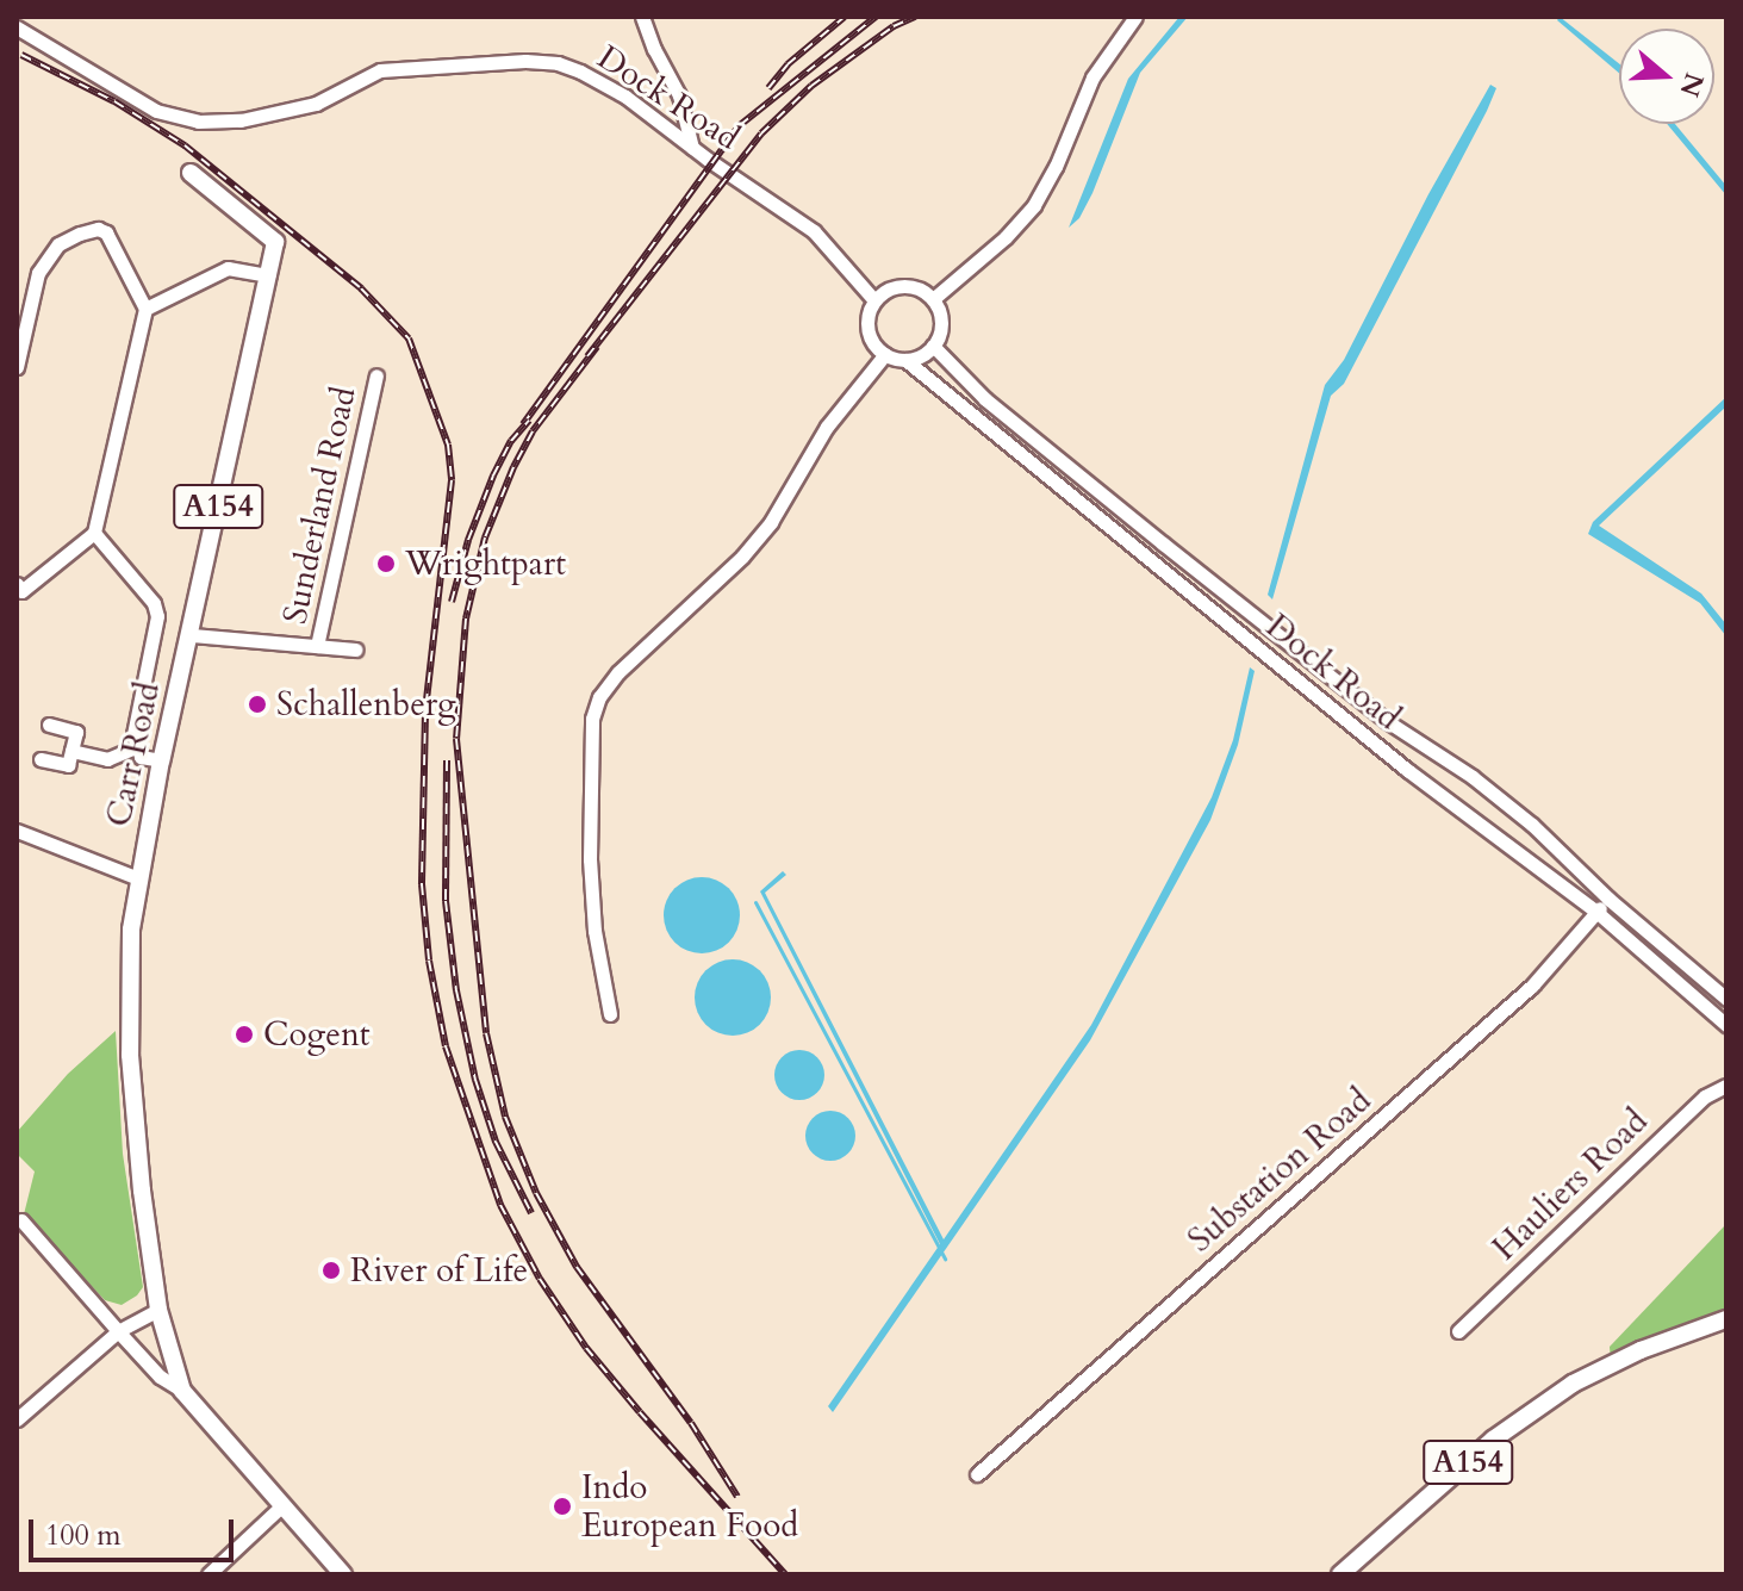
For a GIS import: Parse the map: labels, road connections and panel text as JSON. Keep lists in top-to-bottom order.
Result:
{
  "streets": {
    "main road": ["A154", "Carr Road"],
    "street": [
      "Dock Road",
      "Sunderland Road",
      "Substation Road",
      "Hauliers Road"
    ]
  },
  "crossings": [
    ["Dock Road", "Substation Road"],
    ["A154", "Carr Road"]
  ],
  "places": [
    "Wrightpart",
    "Schallenberg",
    "Cogent",
    "River of Life",
    "Indo European Food"
  ],
  "scale_bar": "100 m",
  "north": "right"
}
